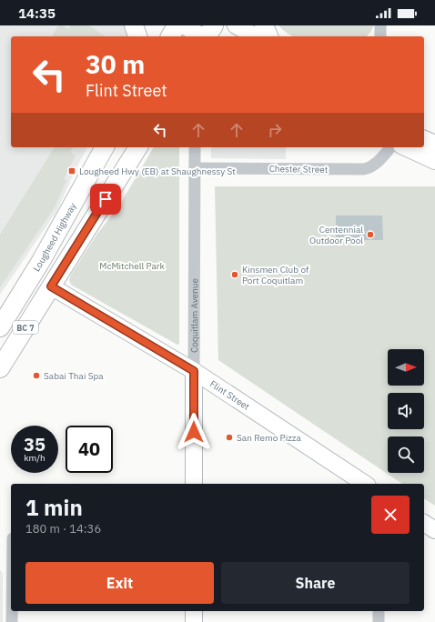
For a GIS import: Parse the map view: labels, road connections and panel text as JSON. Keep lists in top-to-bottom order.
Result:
{
  "streets": {
    "main road": ["Lougheed Highway", "BC 7"],
    "street": ["Chester Street", "Coquitlam Avenue", "Flint Street"]
  },
  "crossings": [
    ["Chester Street", "Coquitlam Avenue"],
    ["Coquitlam Avenue", "Flint Street"],
    ["BC 7", "Flint Street"]
  ],
  "parks": ["McMitchell Park"],
  "places": {
    "transit": ["Lougheed Hwy (EB) at Shaughnessy St"],
    "other": [
      "Centennial Outdoor Pool",
      "Kinsmen Club of Port Coquitlam",
      "Sabai Thai Spa",
      "San Remo Pizza"
    ]
  },
  "north": "right",
  "page": {
    "status": "14:35",
    "turn": ["30 m", "Flint Street"],
    "speed": "35 km/h",
    "limit": "40",
    "heading": ["1 min", "180 m · 14:36"],
    "buttons": ["Exit", "Share"]
  }
}
